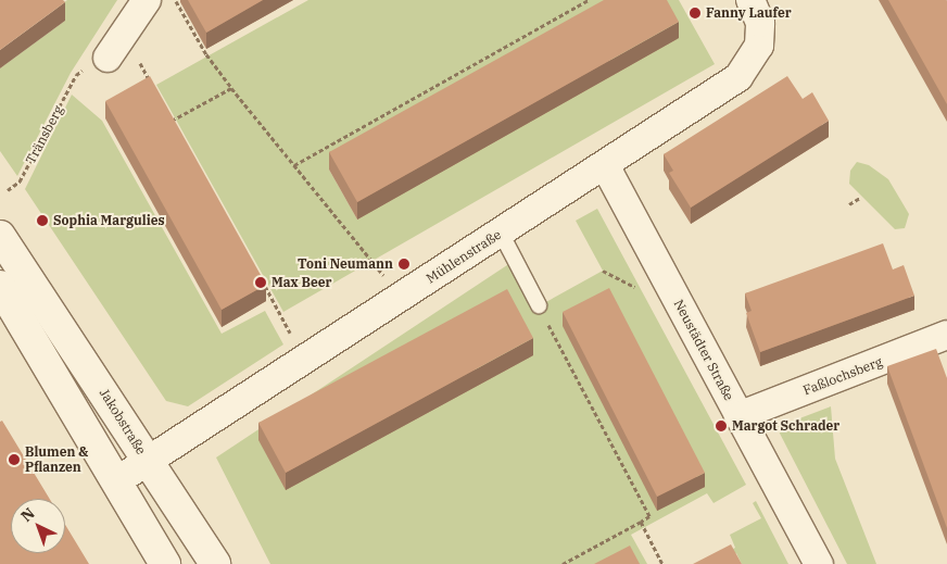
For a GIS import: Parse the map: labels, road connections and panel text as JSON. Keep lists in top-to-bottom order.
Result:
{
  "streets": {
    "street": [
      "Mühlenstraße",
      "Neustädter Straße",
      "Faßlochsberg",
      "Jakobstraße"
    ],
    "path": ["Tränsberg"]
  },
  "crossings": [
    ["Mühlenstraße", "Neustädter Straße"],
    ["Mühlenstraße", "Jakobstraße"],
    ["Neustädter Straße", "Faßlochsberg"]
  ],
  "places": [
    "Fanny Laufer",
    "Sophia Margulies",
    "Toni Neumann",
    "Max Beer",
    "Margot Schrader",
    "Blumen & Pflanzen"
  ],
  "north": "top left"
}
